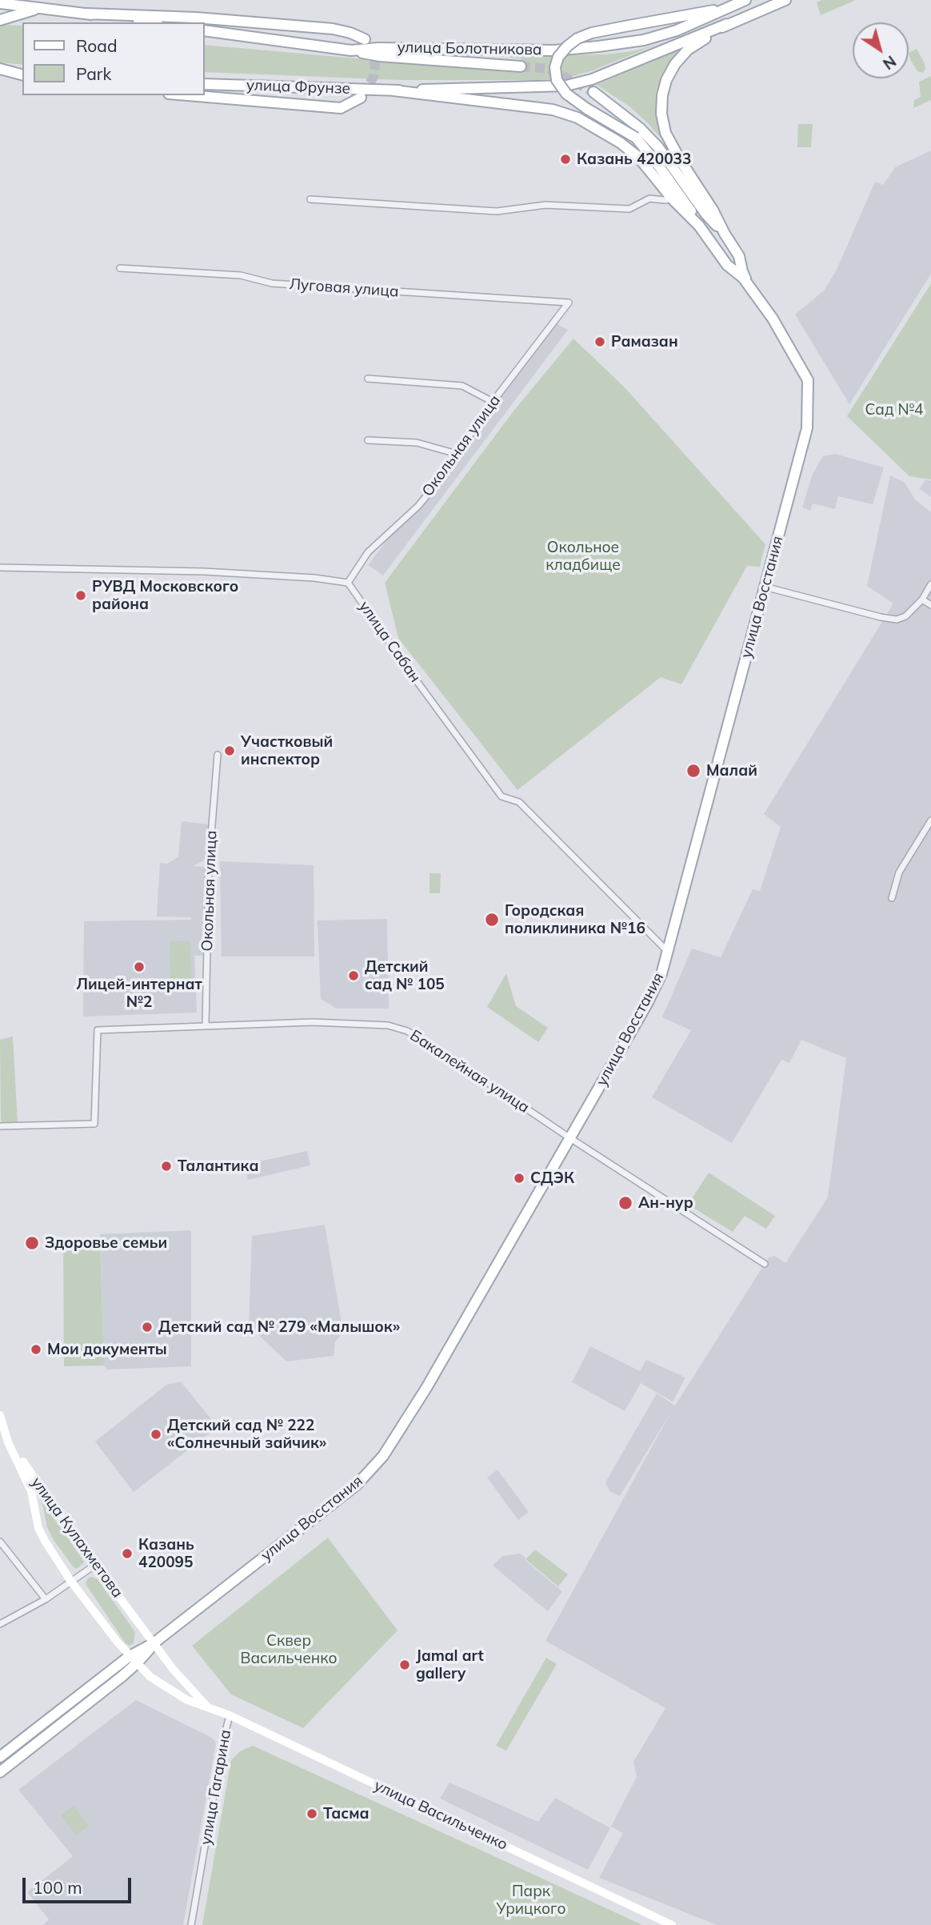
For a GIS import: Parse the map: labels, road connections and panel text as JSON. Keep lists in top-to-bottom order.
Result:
{
  "streets": {
    "main road": [
      "улица Болотникова",
      "улица Фрунзе",
      "улица Восстания",
      "улица Кулахметова",
      "улица Васильченко"
    ],
    "street": [
      "Луговая улица",
      "Окольная улица",
      "улица Сабан",
      "Бакалейная улица",
      "улица Гагарина"
    ]
  },
  "crossings": [
    ["улица Фрунзе", "улица Восстания"],
    ["Луговая улица", "Окольная улица"],
    ["Окольная улица", "улица Сабан"],
    ["Окольная улица", "Бакалейная улица"],
    ["улица Восстания", "улица Сабан"],
    ["улица Восстания", "Бакалейная улица"],
    ["улица Восстания", "улица Кулахметова"],
    ["улица Восстания", "улица Васильченко"],
    ["улица Кулахметова", "улица Васильченко"],
    ["улица Гагарина", "улица Васильченко"]
  ],
  "parks": [
    "Сад №4",
    "Окольное кладбище",
    "Сквер Васильченко",
    "Парк Урицкого"
  ],
  "places": [
    "Казань 420033",
    "Рамазан",
    "РУВД Московского района",
    "Участковый инспектор",
    "Малай",
    "Городская поликлиника №16",
    "Лицей-интернат №2",
    "Детский сад № 105",
    "Талантика",
    "СДЭК",
    "Ан-нур",
    "Здоровье семьи",
    "Детский сад № 279 «Малышок»",
    "Мои документы",
    "Детский сад № 222 «Солнечный зайчик»",
    "Казань 420095",
    "Jamal art gallery",
    "Тасма"
  ],
  "legend": ["Road", "Park"],
  "scale_bar": "100 m",
  "north": "bottom right"
}
